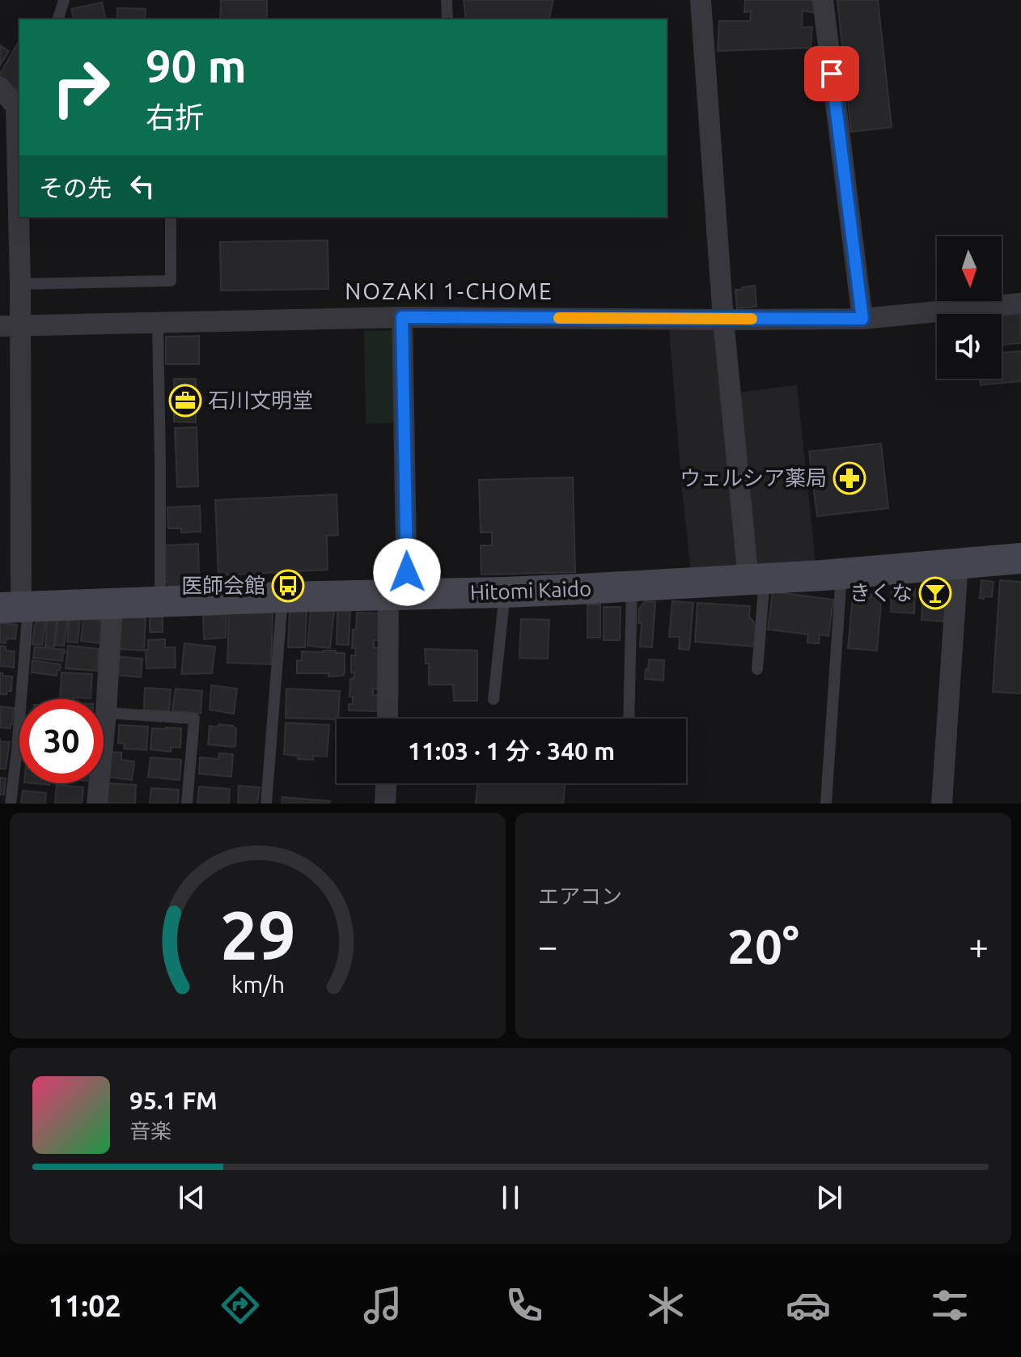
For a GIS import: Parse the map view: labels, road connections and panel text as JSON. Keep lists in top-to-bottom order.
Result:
{
  "streets": {
    "main road": ["Hitomi Kaido"]
  },
  "districts": ["NOZAKI 1-CHOME"],
  "places": {
    "office": ["石川文明堂"],
    "pharmacy": ["ウェルシア薬局"],
    "bus stop": ["医師会館"],
    "bar": ["きくな"]
  },
  "north": "bottom",
  "page": {
    "turn": ["90 m", "右折"],
    "then": "その先",
    "limit": "30",
    "trip": "11:03 · 1 分 · 340 m",
    "tile": "エアコン",
    "heat": ["−", "20°", "+"],
    "song": ["95.1 FM", "音楽"],
    "tabs": "11:02",
    "gauge": ["29", "km/h"]
  }
}
